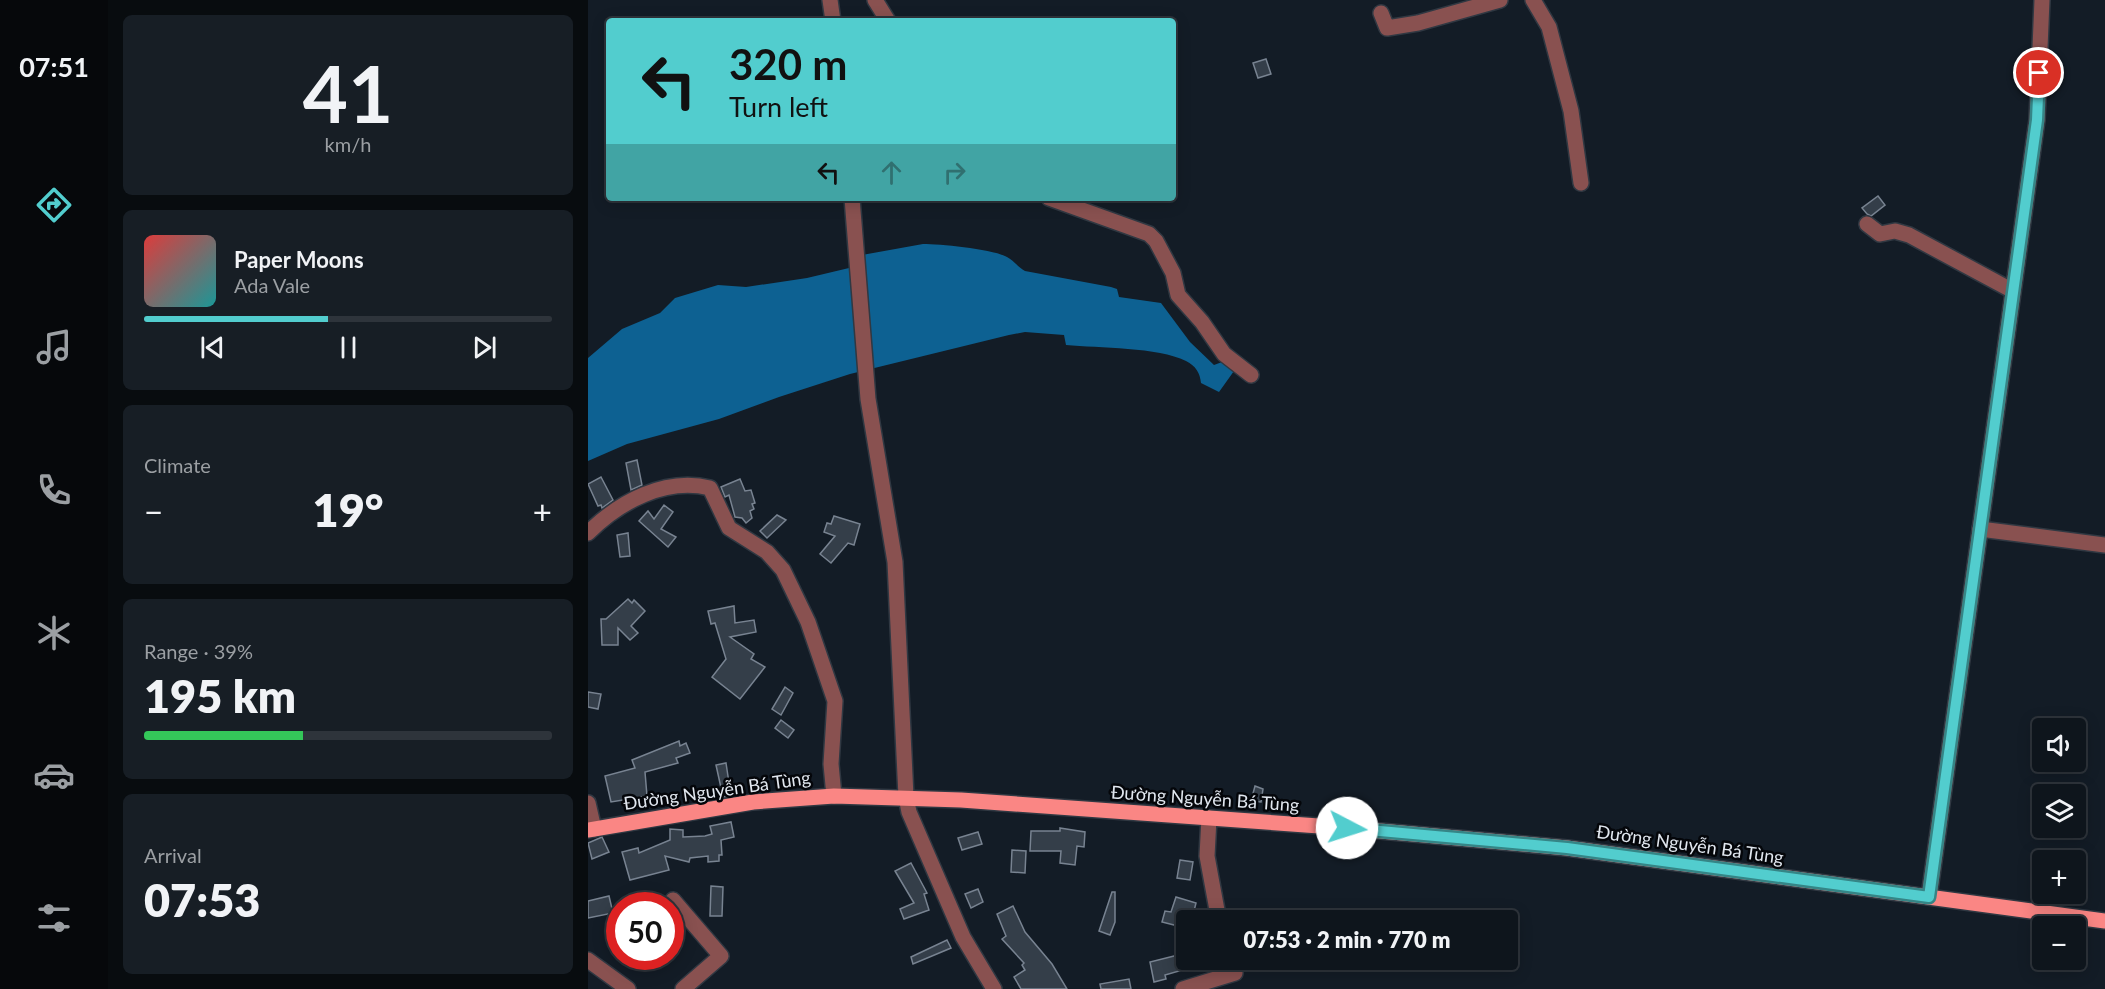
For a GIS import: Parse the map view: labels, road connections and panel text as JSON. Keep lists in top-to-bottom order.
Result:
{
  "streets": {
    "main road": ["Đường Nguyễn Bá Tùng"]
  },
  "page": {
    "tabs": "07:51",
    "tile": [
      ["41", "km/h"],
      "Climate",
      ["Range · 39%", "195 km"],
      ["Arrival", "07:53"]
    ],
    "turn": ["320 m", "Turn left"],
    "song": ["Paper Moons", "Ada Vale"],
    "heat": ["−", "19°", "+"],
    "map_buttons": ["+", "−"],
    "limit": "50",
    "trip": "07:53 · 2 min · 770 m"
  }
}
